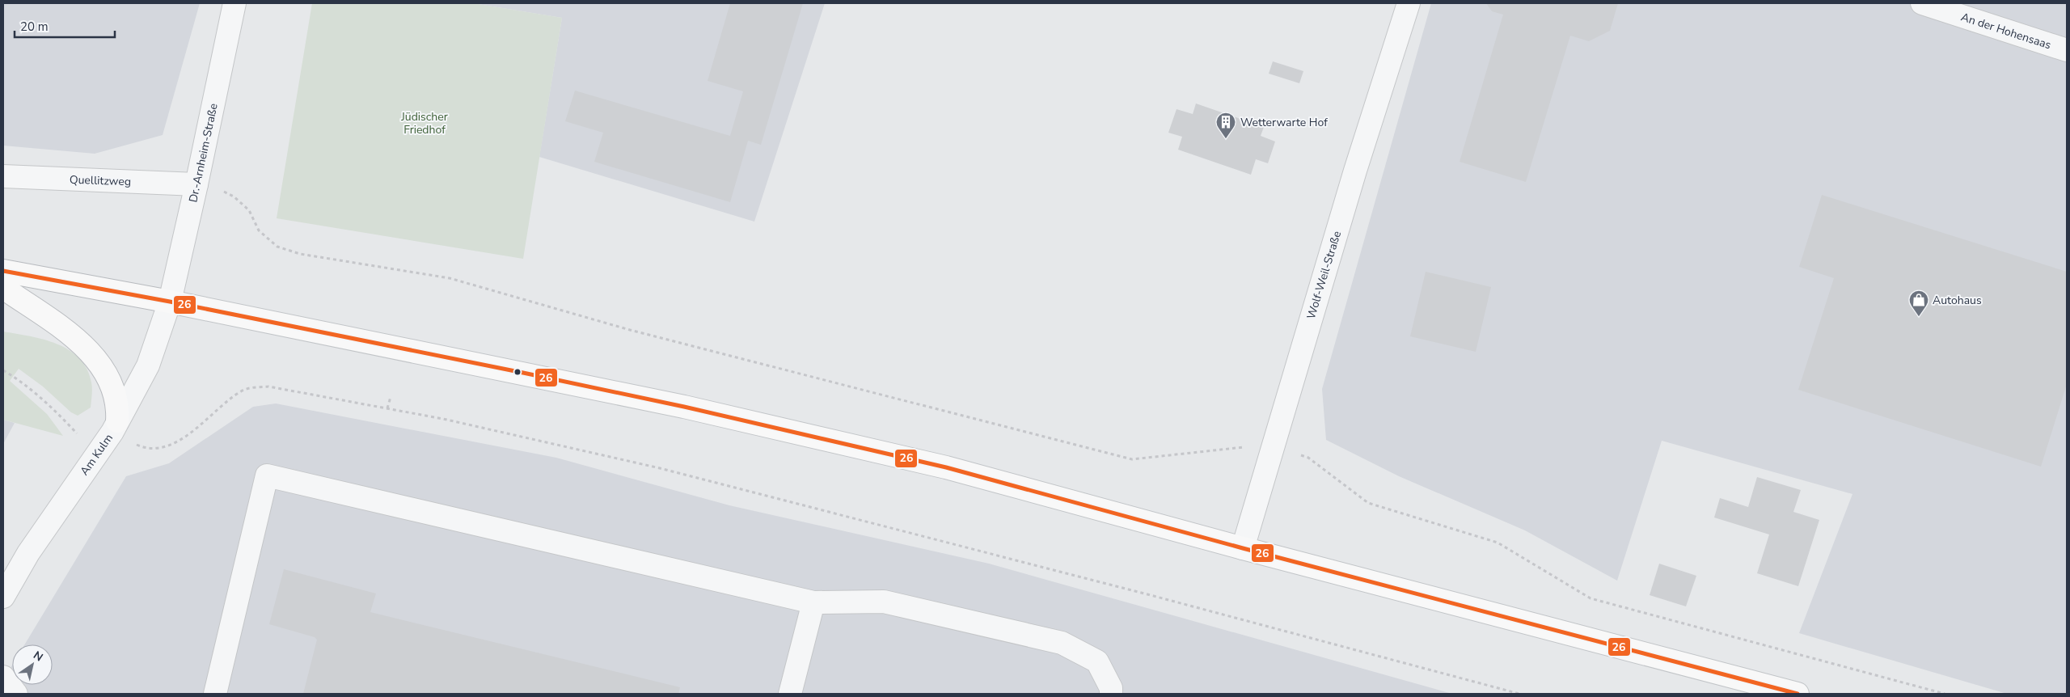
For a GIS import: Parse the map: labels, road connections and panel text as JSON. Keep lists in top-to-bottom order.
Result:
{
  "streets": {
    "street": [
      "An der Hohensaas",
      "Dr.-Arnheim-Straße",
      "Quellitzweg",
      "Wolf-Weil-Straße",
      "Am Kulm"
    ]
  },
  "crossings": [
    ["Dr.-Arnheim-Straße", "Quellitzweg"],
    ["Dr.-Arnheim-Straße", "Am Kulm"]
  ],
  "parks": ["Jüdischer Friedhof"],
  "places": {
    "building": ["Wetterwarte Hof"],
    "shop": ["Autohaus"]
  },
  "lines": ["transit line 26"],
  "scale_bar": "20 m",
  "north": "top right"
}
